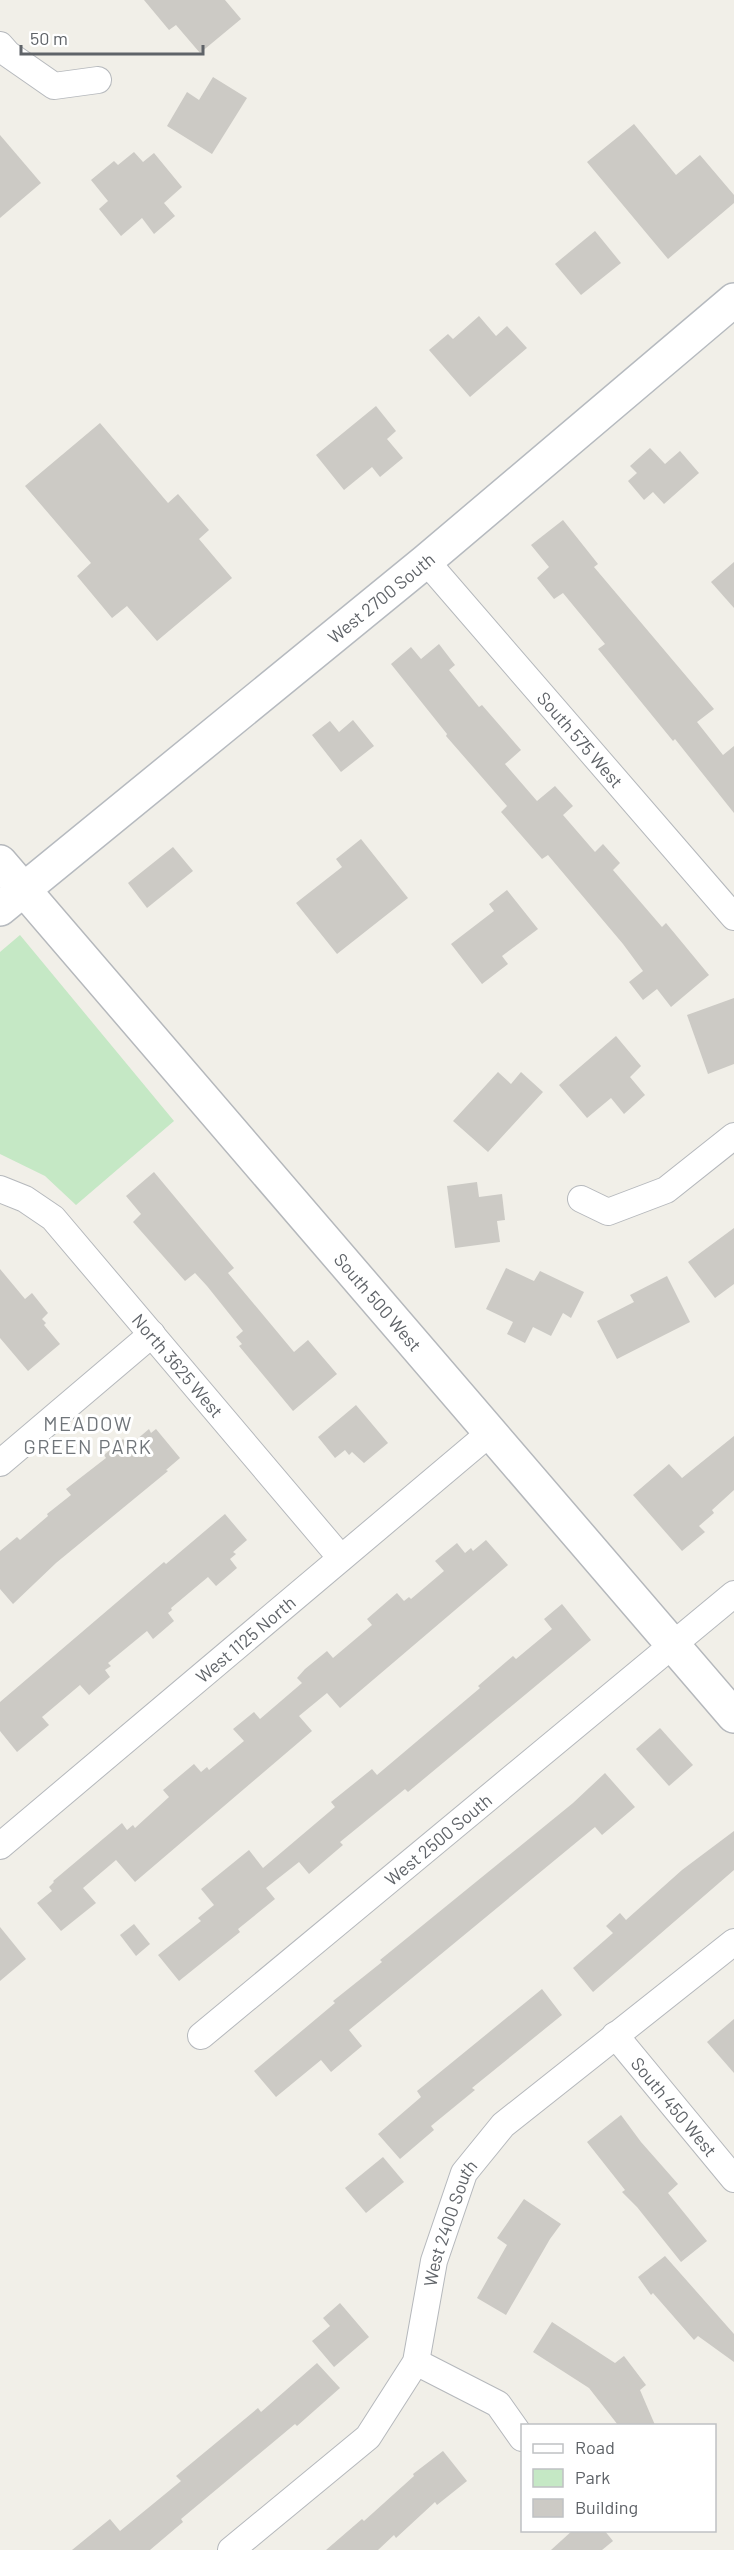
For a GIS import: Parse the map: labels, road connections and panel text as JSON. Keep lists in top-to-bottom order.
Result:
{
  "streets": {
    "street": [
      "West 2700 South",
      "South 575 West",
      "South 500 West",
      "North 3625 West",
      "West 1125 North",
      "West 2500 South",
      "South 450 West",
      "West 2400 South"
    ]
  },
  "crossings": [
    ["West 2700 South", "South 575 West"],
    ["West 2700 South", "South 500 West"],
    ["South 500 West", "West 1125 North"],
    ["South 500 West", "West 2500 South"],
    ["North 3625 West", "West 1125 North"],
    ["South 450 West", "West 2400 South"]
  ],
  "districts": ["MEADOW GREEN PARK"],
  "legend": ["Road", "Park", "Building"],
  "scale_bar": "50 m"
}
